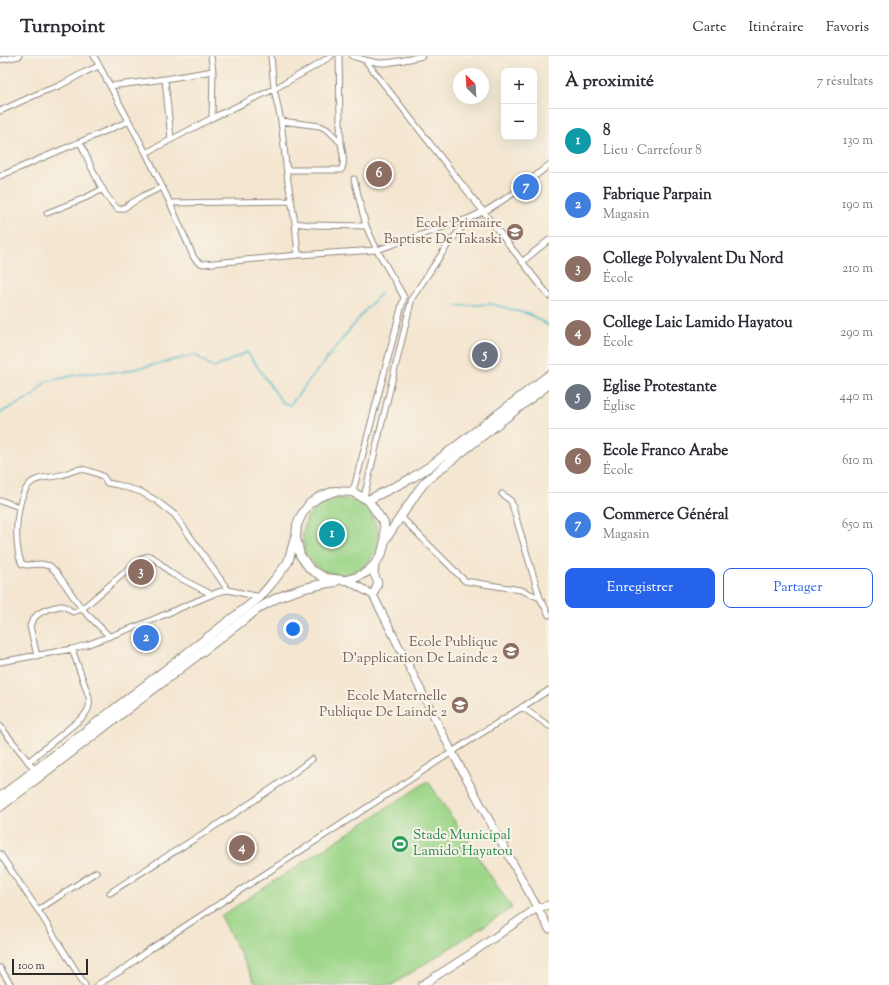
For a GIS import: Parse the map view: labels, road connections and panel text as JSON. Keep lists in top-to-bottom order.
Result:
{
  "places": {
    "school or university": ["Ecole Primaire Baptiste De Takaski", "Ecole Publique D'application De Lainde 2", "Ecole Maternelle Publique De Lainde 2"],
    "sports": ["Stade Municipal Lamido Hayatou"]
  },
  "scale_bar": "100 m",
  "north": "top left",
  "page": {
    "header": "Turnpoint",
    "nav": ["Carte", "Itinéraire", "Favoris"],
    "heading": ["À proximité", "7 résultats"],
    "map_buttons": ["+", "−"],
    "list": [
      {
        "mark": "1",
        "name": "8",
        "note": "Lieu · Carrefour 8",
        "value": "130 m"
      },
      {
        "mark": "2",
        "name": "Fabrique Parpain",
        "note": "Magasin",
        "value": "190 m"
      },
      {
        "mark": "3",
        "name": "College Polyvalent Du Nord",
        "note": "École",
        "value": "210 m"
      },
      {
        "mark": "4",
        "name": "College Laic Lamido Hayatou",
        "note": "École",
        "value": "290 m"
      },
      {
        "mark": "5",
        "name": "Eglise Protestante",
        "note": "Église",
        "value": "440 m"
      },
      {
        "mark": "6",
        "name": "Ecole Franco Arabe",
        "note": "École",
        "value": "610 m"
      },
      {
        "mark": "7",
        "name": "Commerce Général",
        "note": "Magasin",
        "value": "650 m"
      }
    ],
    "pins": [
      "6",
      "7",
      "5",
      "1",
      "3",
      "2",
      "4"
    ],
    "buttons": ["Enregistrer", "Partager"],
    "scale": "100 m"
  }
}
